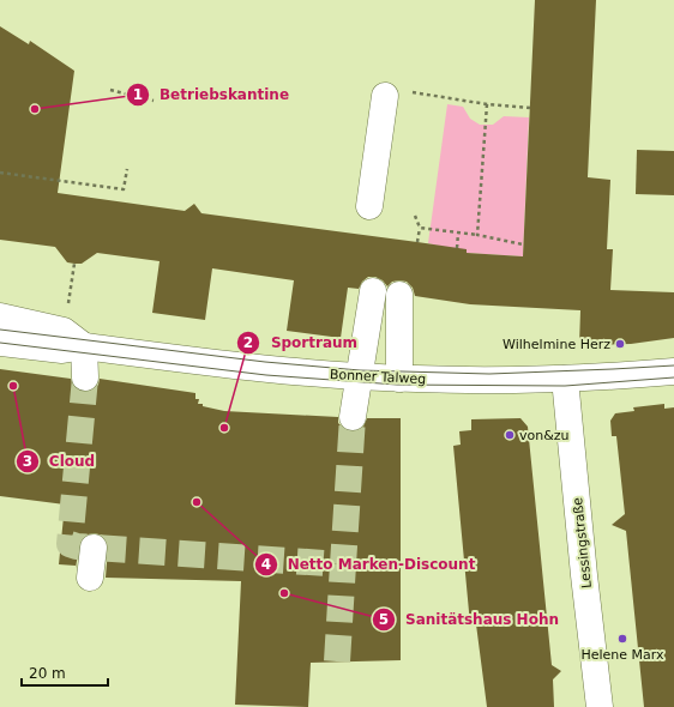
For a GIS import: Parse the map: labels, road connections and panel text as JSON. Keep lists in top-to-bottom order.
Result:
{
  "streets": {
    "street": ["Bonner Talweg", "Lessingstraße"]
  },
  "crossings": [
    ["Bonner Talweg", "Lessingstraße"]
  ],
  "places": [
    "Betriebskantine",
    "Wilhelmine Herz",
    "Cloud",
    "Sportraum",
    "von&zu",
    "Netto Marken-Discount",
    "Sanitätshaus Hohn",
    "Helene Marx"
  ],
  "scale_bar": "20 m"
}
